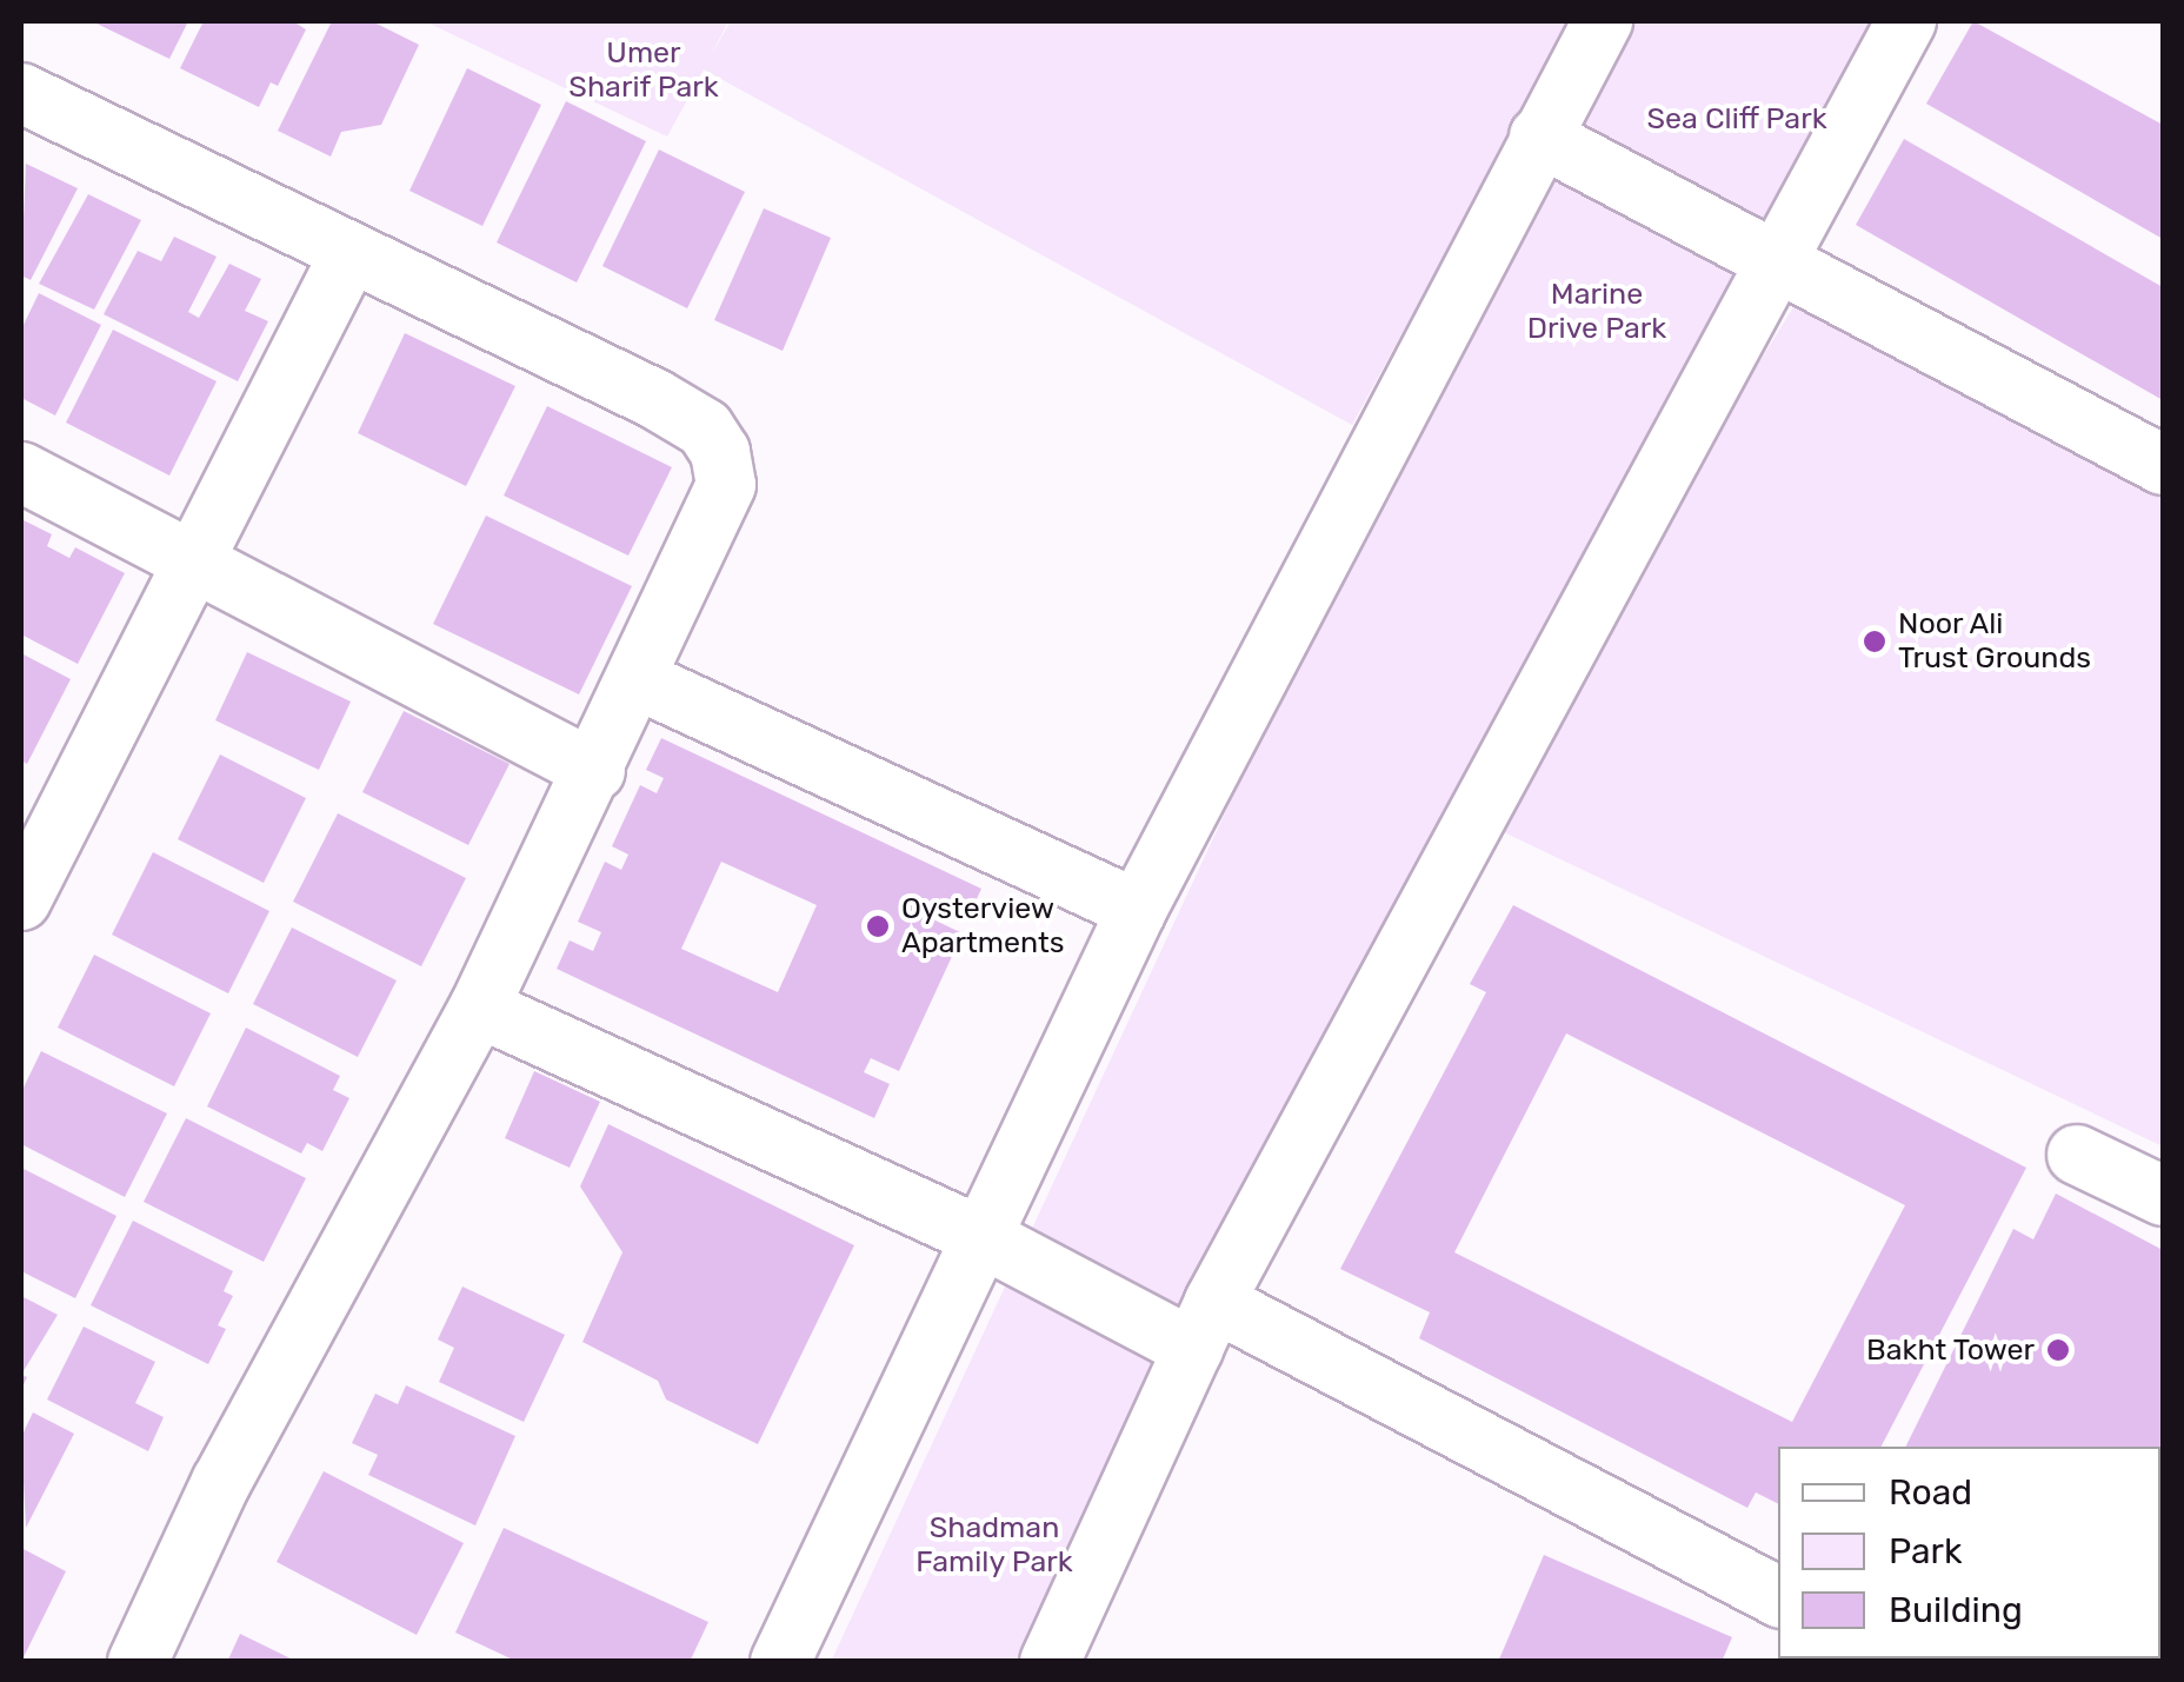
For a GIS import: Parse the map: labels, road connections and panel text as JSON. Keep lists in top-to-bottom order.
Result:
{
  "parks": [
    "Umer Sharif Park",
    "Sea Cliff Park",
    "Marine Drive Park",
    "Shadman Family Park"
  ],
  "places": ["Noor Ali Trust Grounds", "Oysterview Apartments", "Bakht Tower"],
  "legend": ["Road", "Park", "Building"]
}
